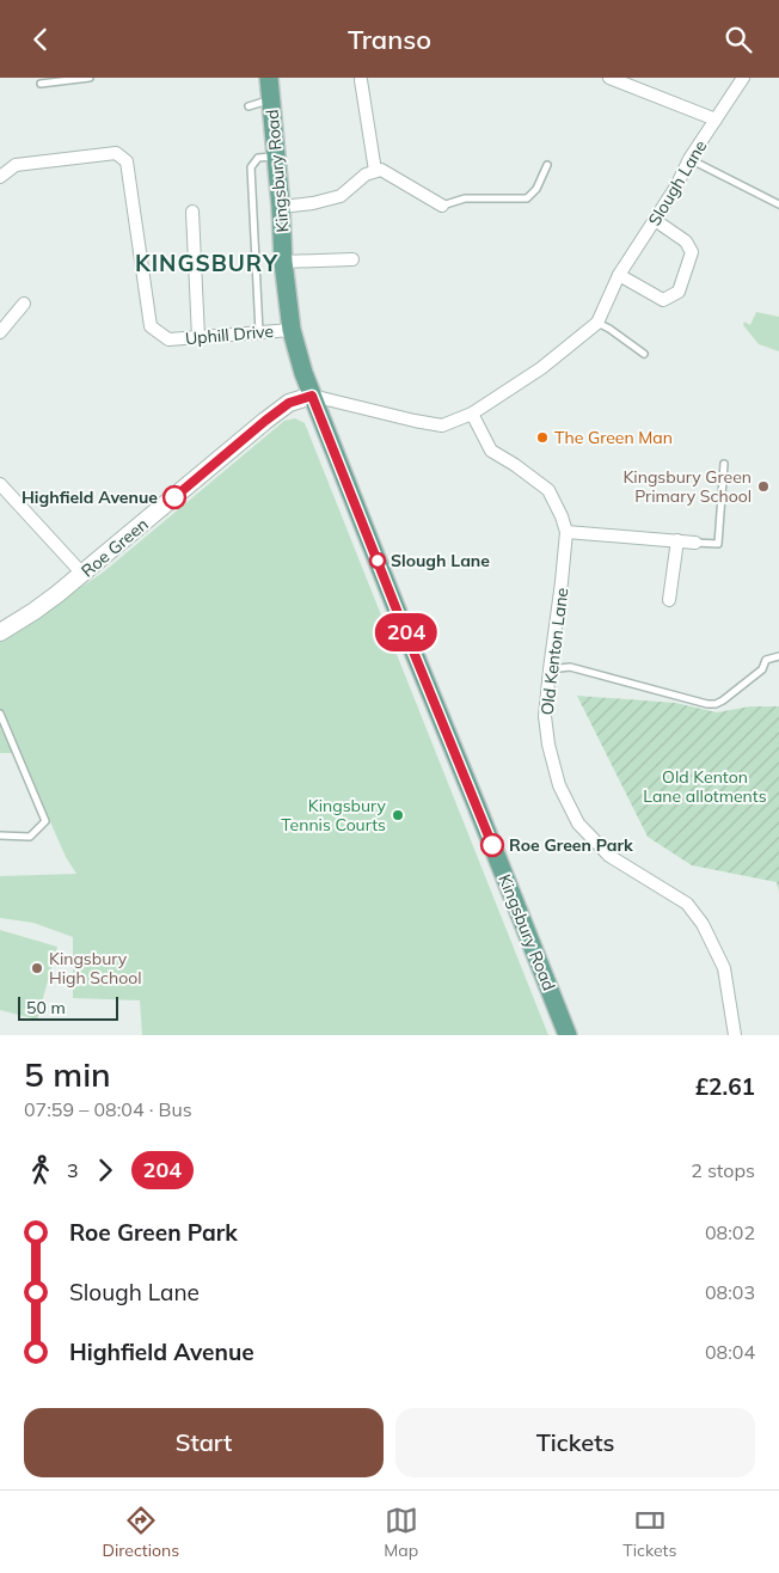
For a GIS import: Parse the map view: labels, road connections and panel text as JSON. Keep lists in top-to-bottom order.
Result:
{
  "streets": {
    "main road": ["Kingsbury Road"],
    "street": [
      "Slough Lane",
      "Uphill Drive",
      "Roe Green",
      "Old Kenton Lane"
    ]
  },
  "crossings": [
    ["Kingsbury Road", "Slough Lane"],
    ["Kingsbury Road", "Uphill Drive"],
    ["Kingsbury Road", "Roe Green"],
    ["Slough Lane", "Roe Green"],
    ["Slough Lane", "Old Kenton Lane"]
  ],
  "districts": ["KINGSBURY"],
  "parks": ["Old Kenton Lane allotments"],
  "places": [
    "The Green Man",
    "Kingsbury Green Primary School",
    "Highfield Avenue",
    "Slough Lane",
    "Kingsbury Tennis Courts",
    "Roe Green Park",
    "Kingsbury High School"
  ],
  "lines": ["bus line 204"],
  "scale_bar": "50 m",
  "page": {
    "header": "Transo",
    "on_map": "204",
    "scale": "50 m",
    "heading": ["5 min", "07:59 – 08:04 · Bus", "£2.61"],
    "legs": ["3", "204", "2 stops"],
    "list": [
      {
        "name": "Roe Green Park",
        "value": "08:02"
      },
      {
        "name": "Slough Lane",
        "value": "08:03"
      },
      {
        "name": "Highfield Avenue",
        "value": "08:04"
      }
    ],
    "buttons": ["Start", "Tickets"],
    "tabs": ["Directions", "Map", "Tickets"]
  }
}
